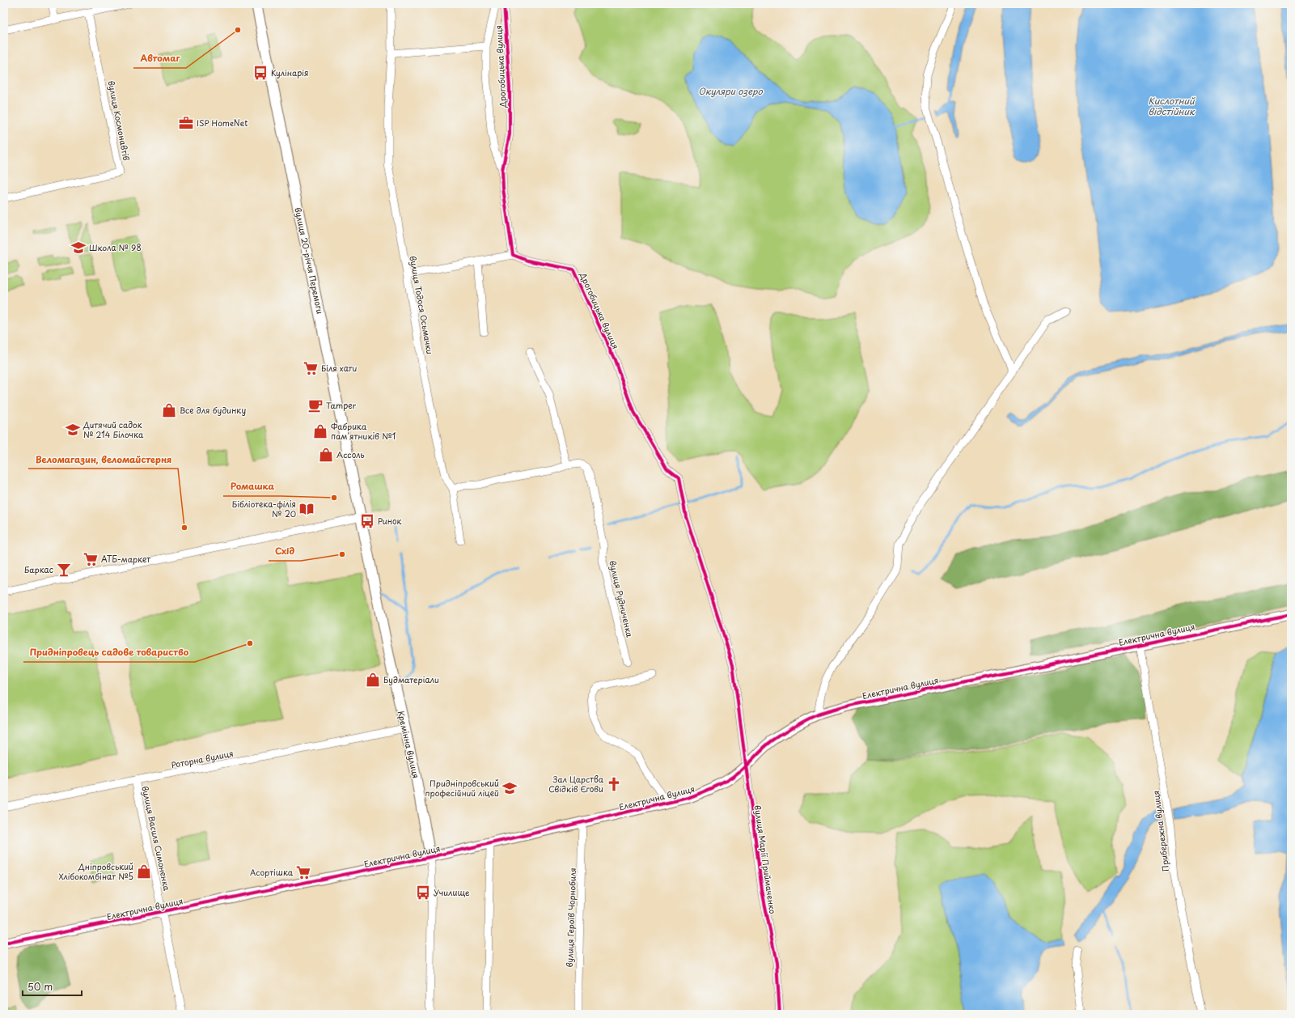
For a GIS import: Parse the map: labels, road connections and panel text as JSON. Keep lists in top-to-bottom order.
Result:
{
  "streets": {
    "street": [
      "Дрогобицька вулиця",
      "вулиця Космонавтів",
      "вулиця 20-річчя Перемоги",
      "вулиця Тодося Осьмачки",
      "вулиця Рудниченка",
      "Електрична вулиця",
      "Кремінна вулиця",
      "Роторна вулиця",
      "Прибережна вулиця",
      "вулиця Василя Симоненка",
      "вулиця Марії Приймаченко",
      "вулиця Героїв Чорнобиля"
    ]
  },
  "crossings": [
    ["Дрогобицька вулиця", "Електрична вулиця"],
    ["Дрогобицька вулиця", "вулиця Марії Приймаченко"],
    ["вулиця 20-річчя Перемоги", "Кремінна вулиця"],
    ["Електрична вулиця", "Кремінна вулиця"],
    ["Електрична вулиця", "Прибережна вулиця"],
    ["Електрична вулиця", "вулиця Василя Симоненка"],
    ["Електрична вулиця", "вулиця Марії Приймаченко"],
    ["Електрична вулиця", "вулиця Героїв Чорнобиля"],
    ["Кремінна вулиця", "Роторна вулиця"],
    ["Роторна вулиця", "вулиця Василя Симоненка"]
  ],
  "water": ["Окуляри озеро", "Кислотний відстійник"],
  "places": {
    "other": [
      "Автомаг",
      "Ромашка",
      "Веломагазин, веломайстерня",
      "Схід",
      "Придніпровець садове товариство"
    ],
    "bus stop": ["Кулінарія", "Ринок", "Училище"],
    "office": ["ISP HomeNet"],
    "school or university": ["Школа № 98", "Дитячий садок № 214 Білочка", "Придніпровський професійний ліцей"],
    "supermarket": ["Біля хати", "АТБ-маркет", "Асортішка"],
    "cafe": ["Tamper"],
    "shop": [
      "Все для будинку",
      "Фабрика пам'ятників №1",
      "Ассоль",
      "Будматеріали",
      "Дніпровський Хлібокомбінат №5"
    ],
    "library": ["Бібліотека-філія № 20"],
    "bar": ["Баркас"],
    "church": ["Зал Царства Свідків Єгови"]
  },
  "scale_bar": "50 m"
}
